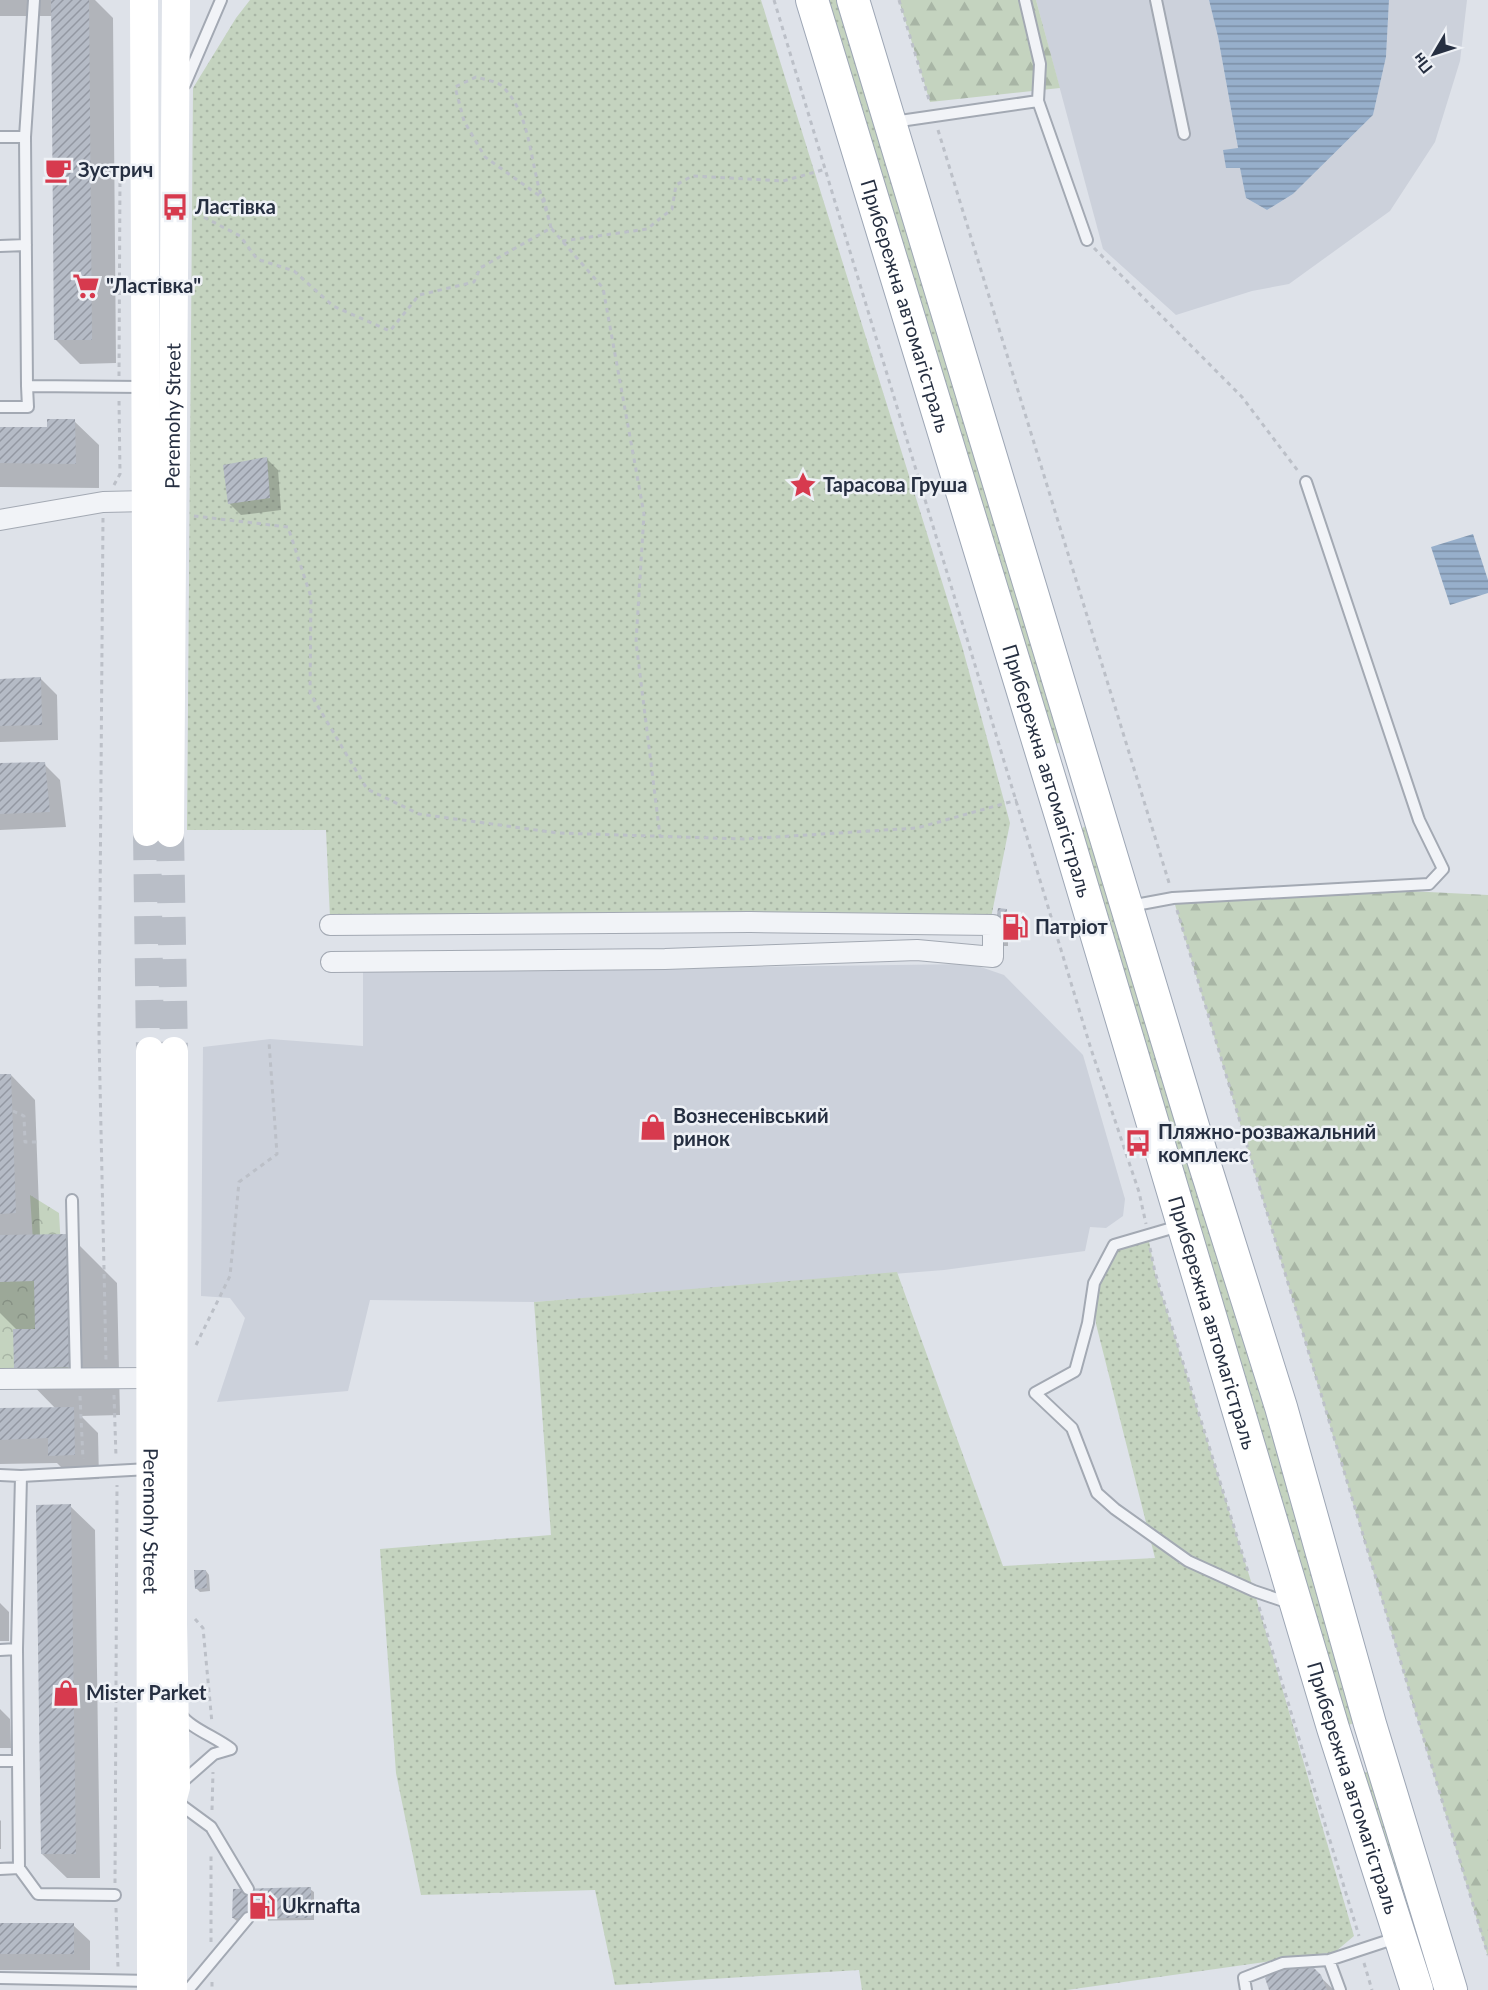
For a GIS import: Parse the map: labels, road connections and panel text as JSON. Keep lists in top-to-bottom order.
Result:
{
  "streets": {
    "main road": ["Прибережна автомагістраль", "Peremohy Street"]
  },
  "places": {
    "cafe": ["Зустрич"],
    "bus stop": ["Ластівка", "Пляжно-розважальний комплекс"],
    "supermarket": ["\"Ластівка\""],
    "place": ["Тарасова Груша"],
    "fuel station": ["Патріот", "Ukrnafta"],
    "shop": ["Вознесенівський ринок", "Mister Parket"]
  },
  "north": "bottom left"
}
